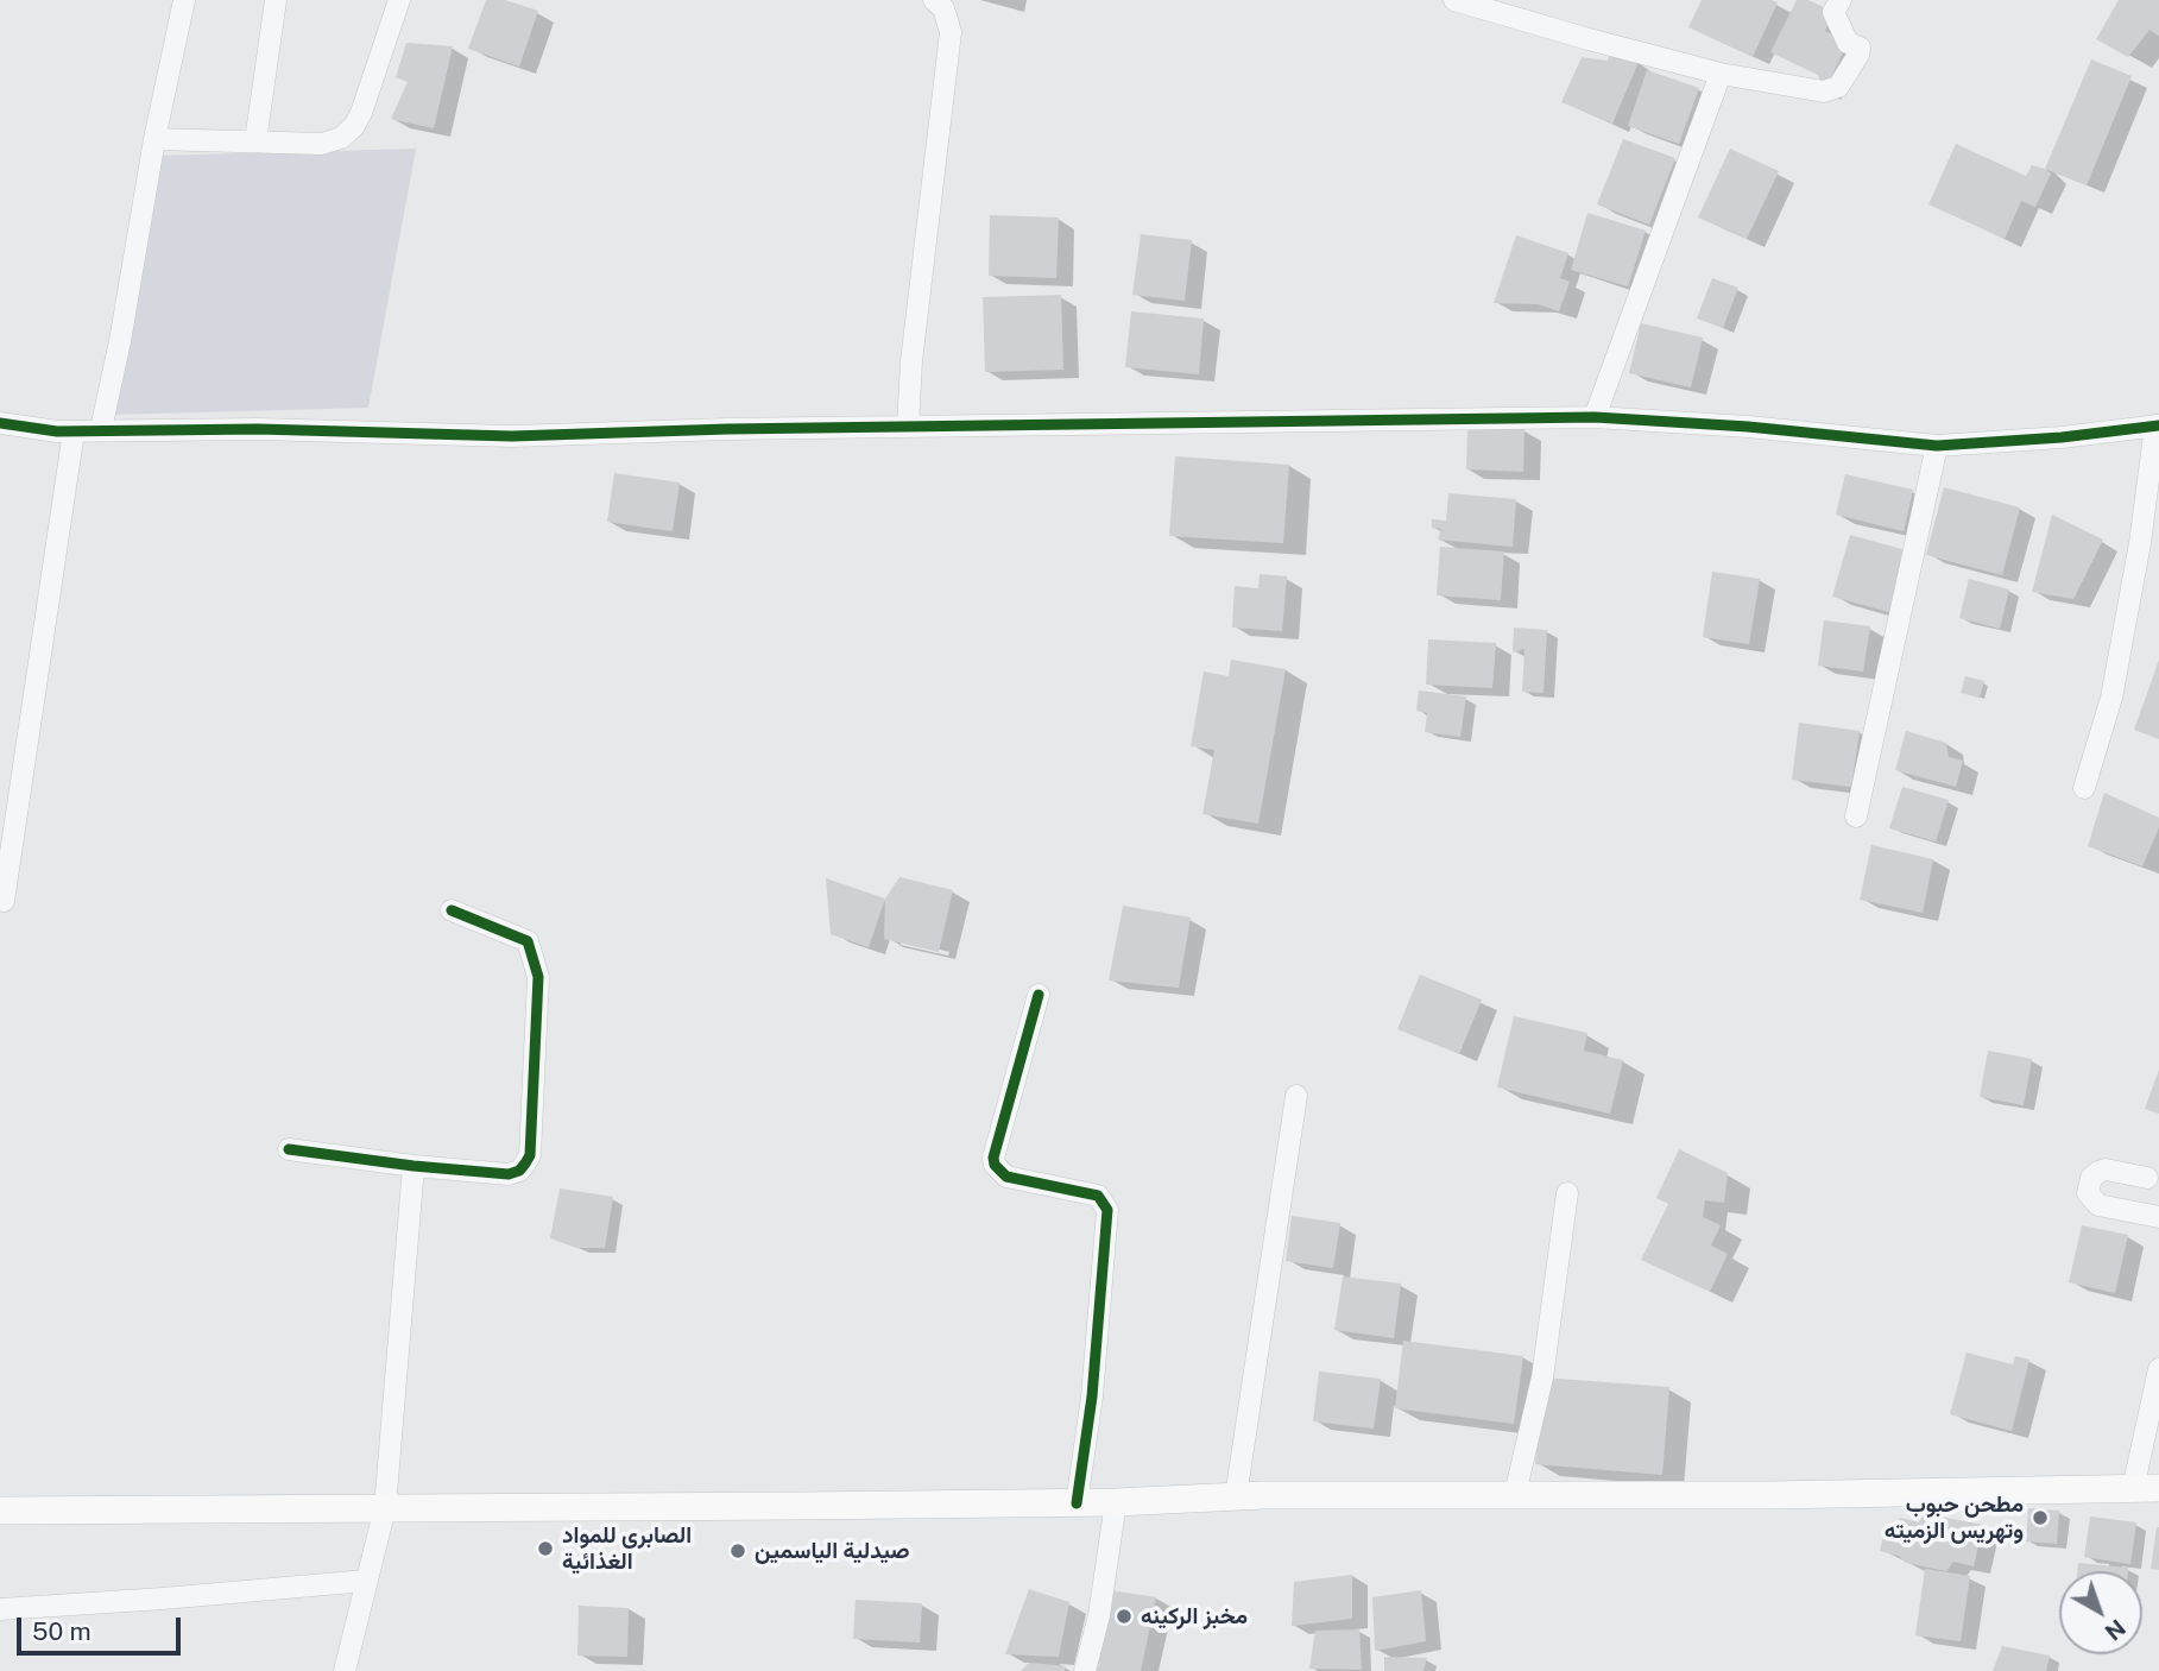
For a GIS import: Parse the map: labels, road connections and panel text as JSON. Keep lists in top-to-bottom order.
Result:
{
  "places": [
    "مطحن حبوب وتهريس الزميته",
    "الصابري للمواد الغذائية",
    "صيدلية الياسمين",
    "مخبز الركينه"
  ],
  "scale_bar": "50 m",
  "north": "bottom right"
}
